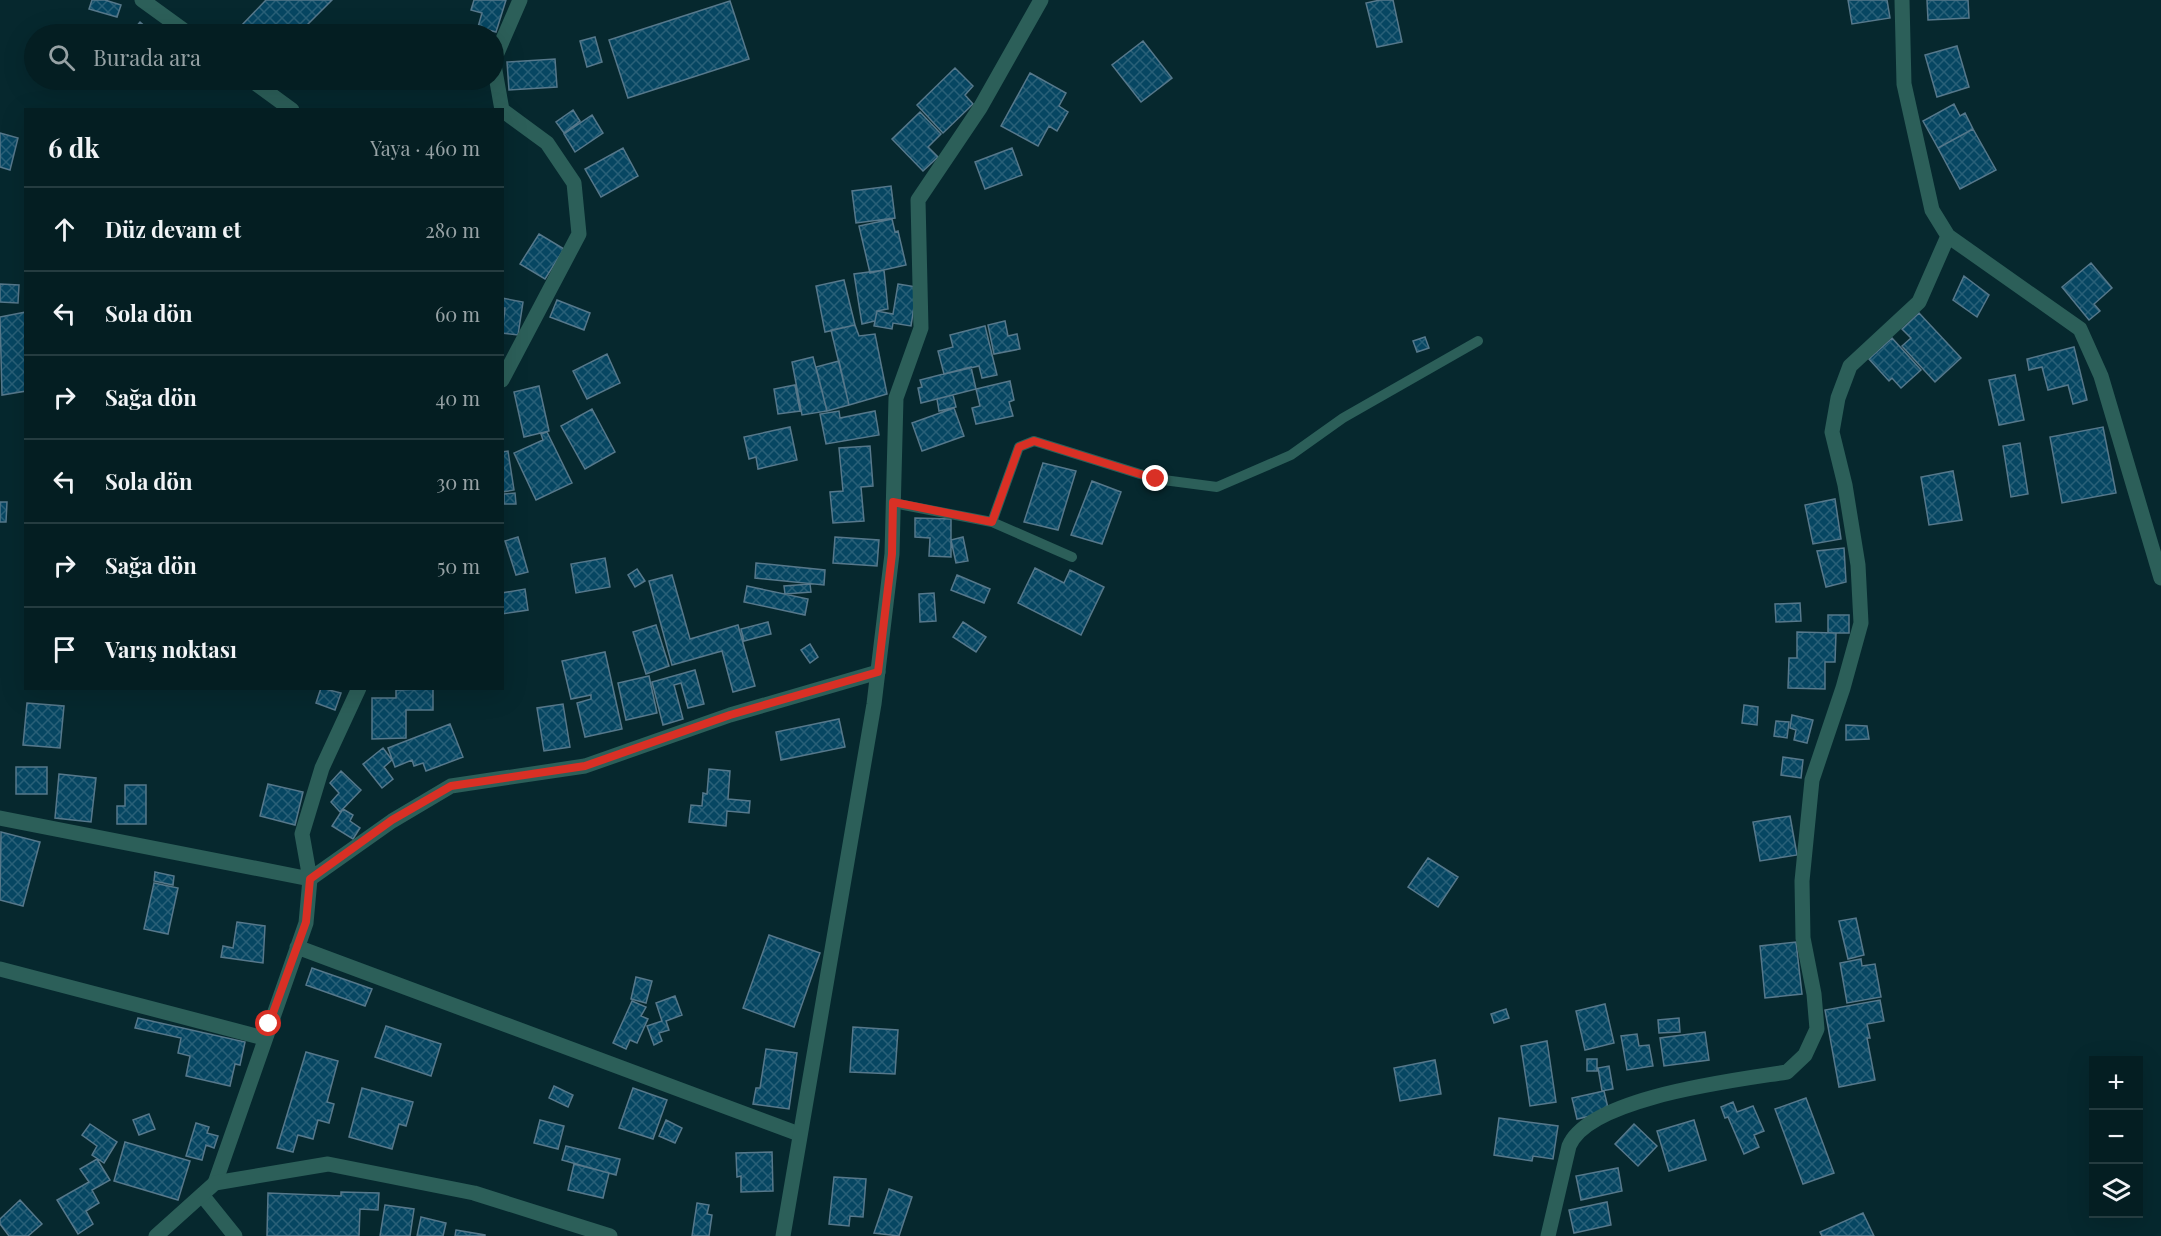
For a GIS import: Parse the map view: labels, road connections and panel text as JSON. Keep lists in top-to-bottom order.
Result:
{
  "page": {
    "search": "Burada ara",
    "heading": ["6 dk", "Yaya · 460 m"],
    "list": [
      ["Düz devam et", "280 m"],
      ["Sola dön", "60 m"],
      ["Sağa dön", "40 m"],
      ["Sola dön", "30 m"],
      ["Sağa dön", "50 m"],
      "Varış noktası"
    ],
    "map_buttons": ["+", "−"]
  }
}
